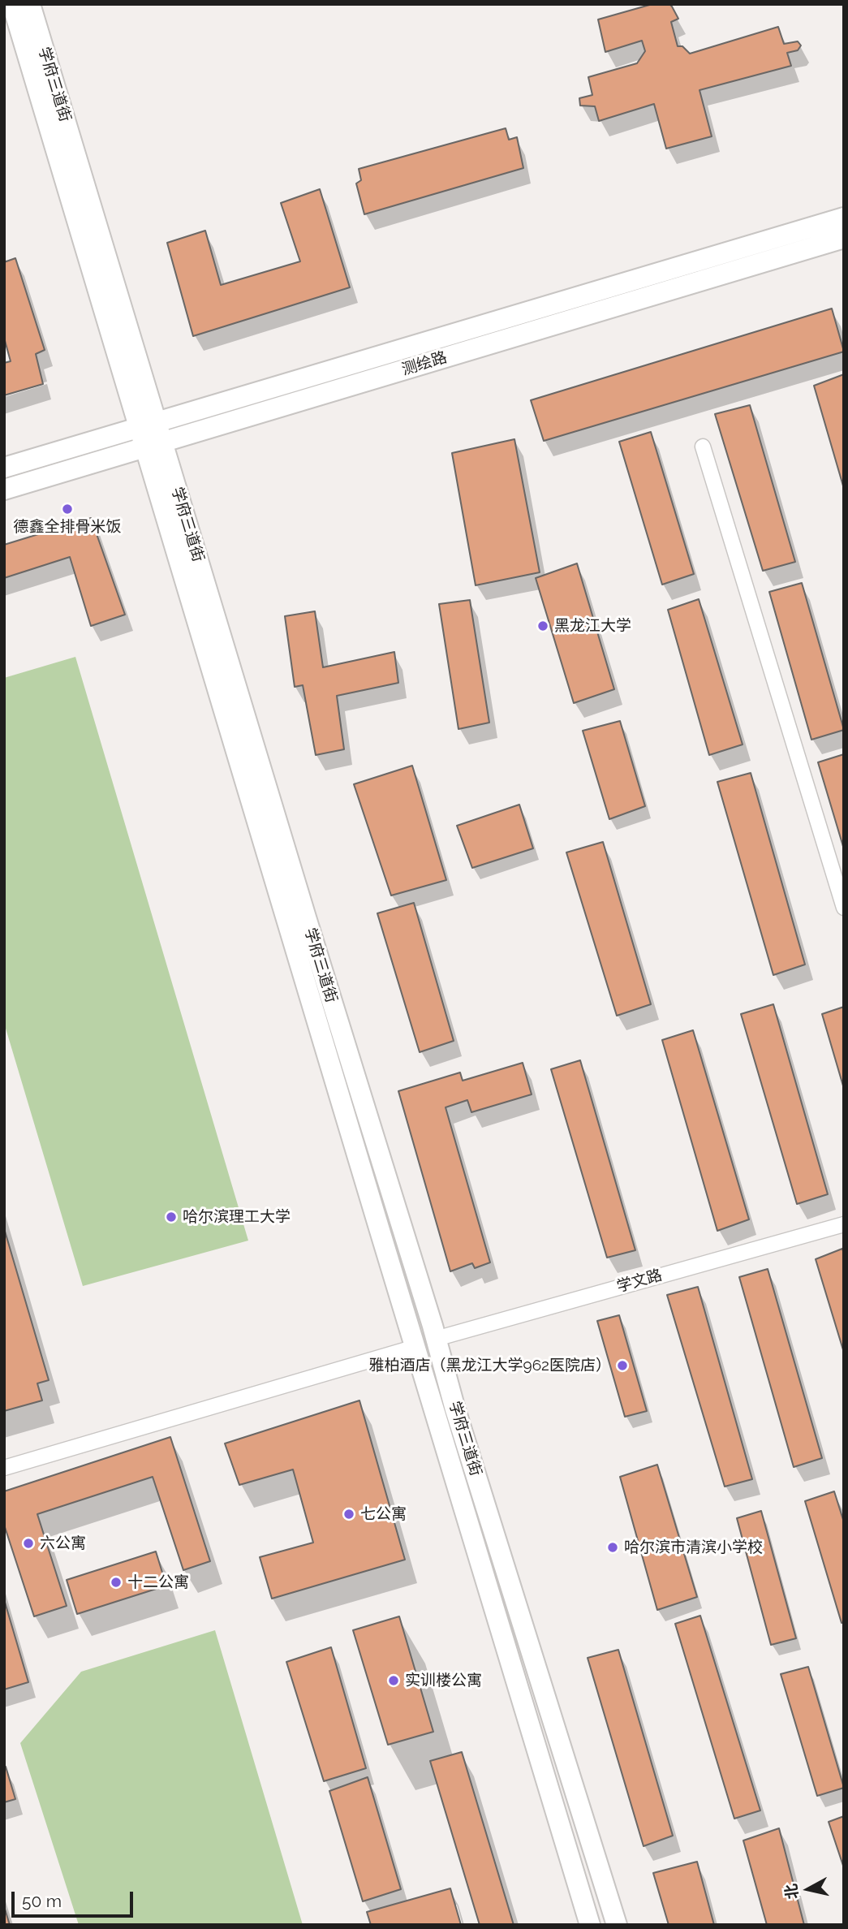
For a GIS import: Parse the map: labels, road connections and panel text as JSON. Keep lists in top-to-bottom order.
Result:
{
  "streets": {
    "main road": ["学府三道街", "测绘路"],
    "street": ["学文路"]
  },
  "crossings": [
    ["学府三道街", "测绘路"],
    ["学府三道街", "学文路"]
  ],
  "places": [
    "德鑫全排骨米饭",
    "黑龙江大学",
    "哈尔滨理工大学",
    "雅柏酒店（黑龙江大学962医院店）",
    "七公寓",
    "六公寓",
    "哈尔滨市清滨小学校",
    "十二公寓",
    "实训楼公寓"
  ],
  "scale_bar": "50 m",
  "north": "left"
}
